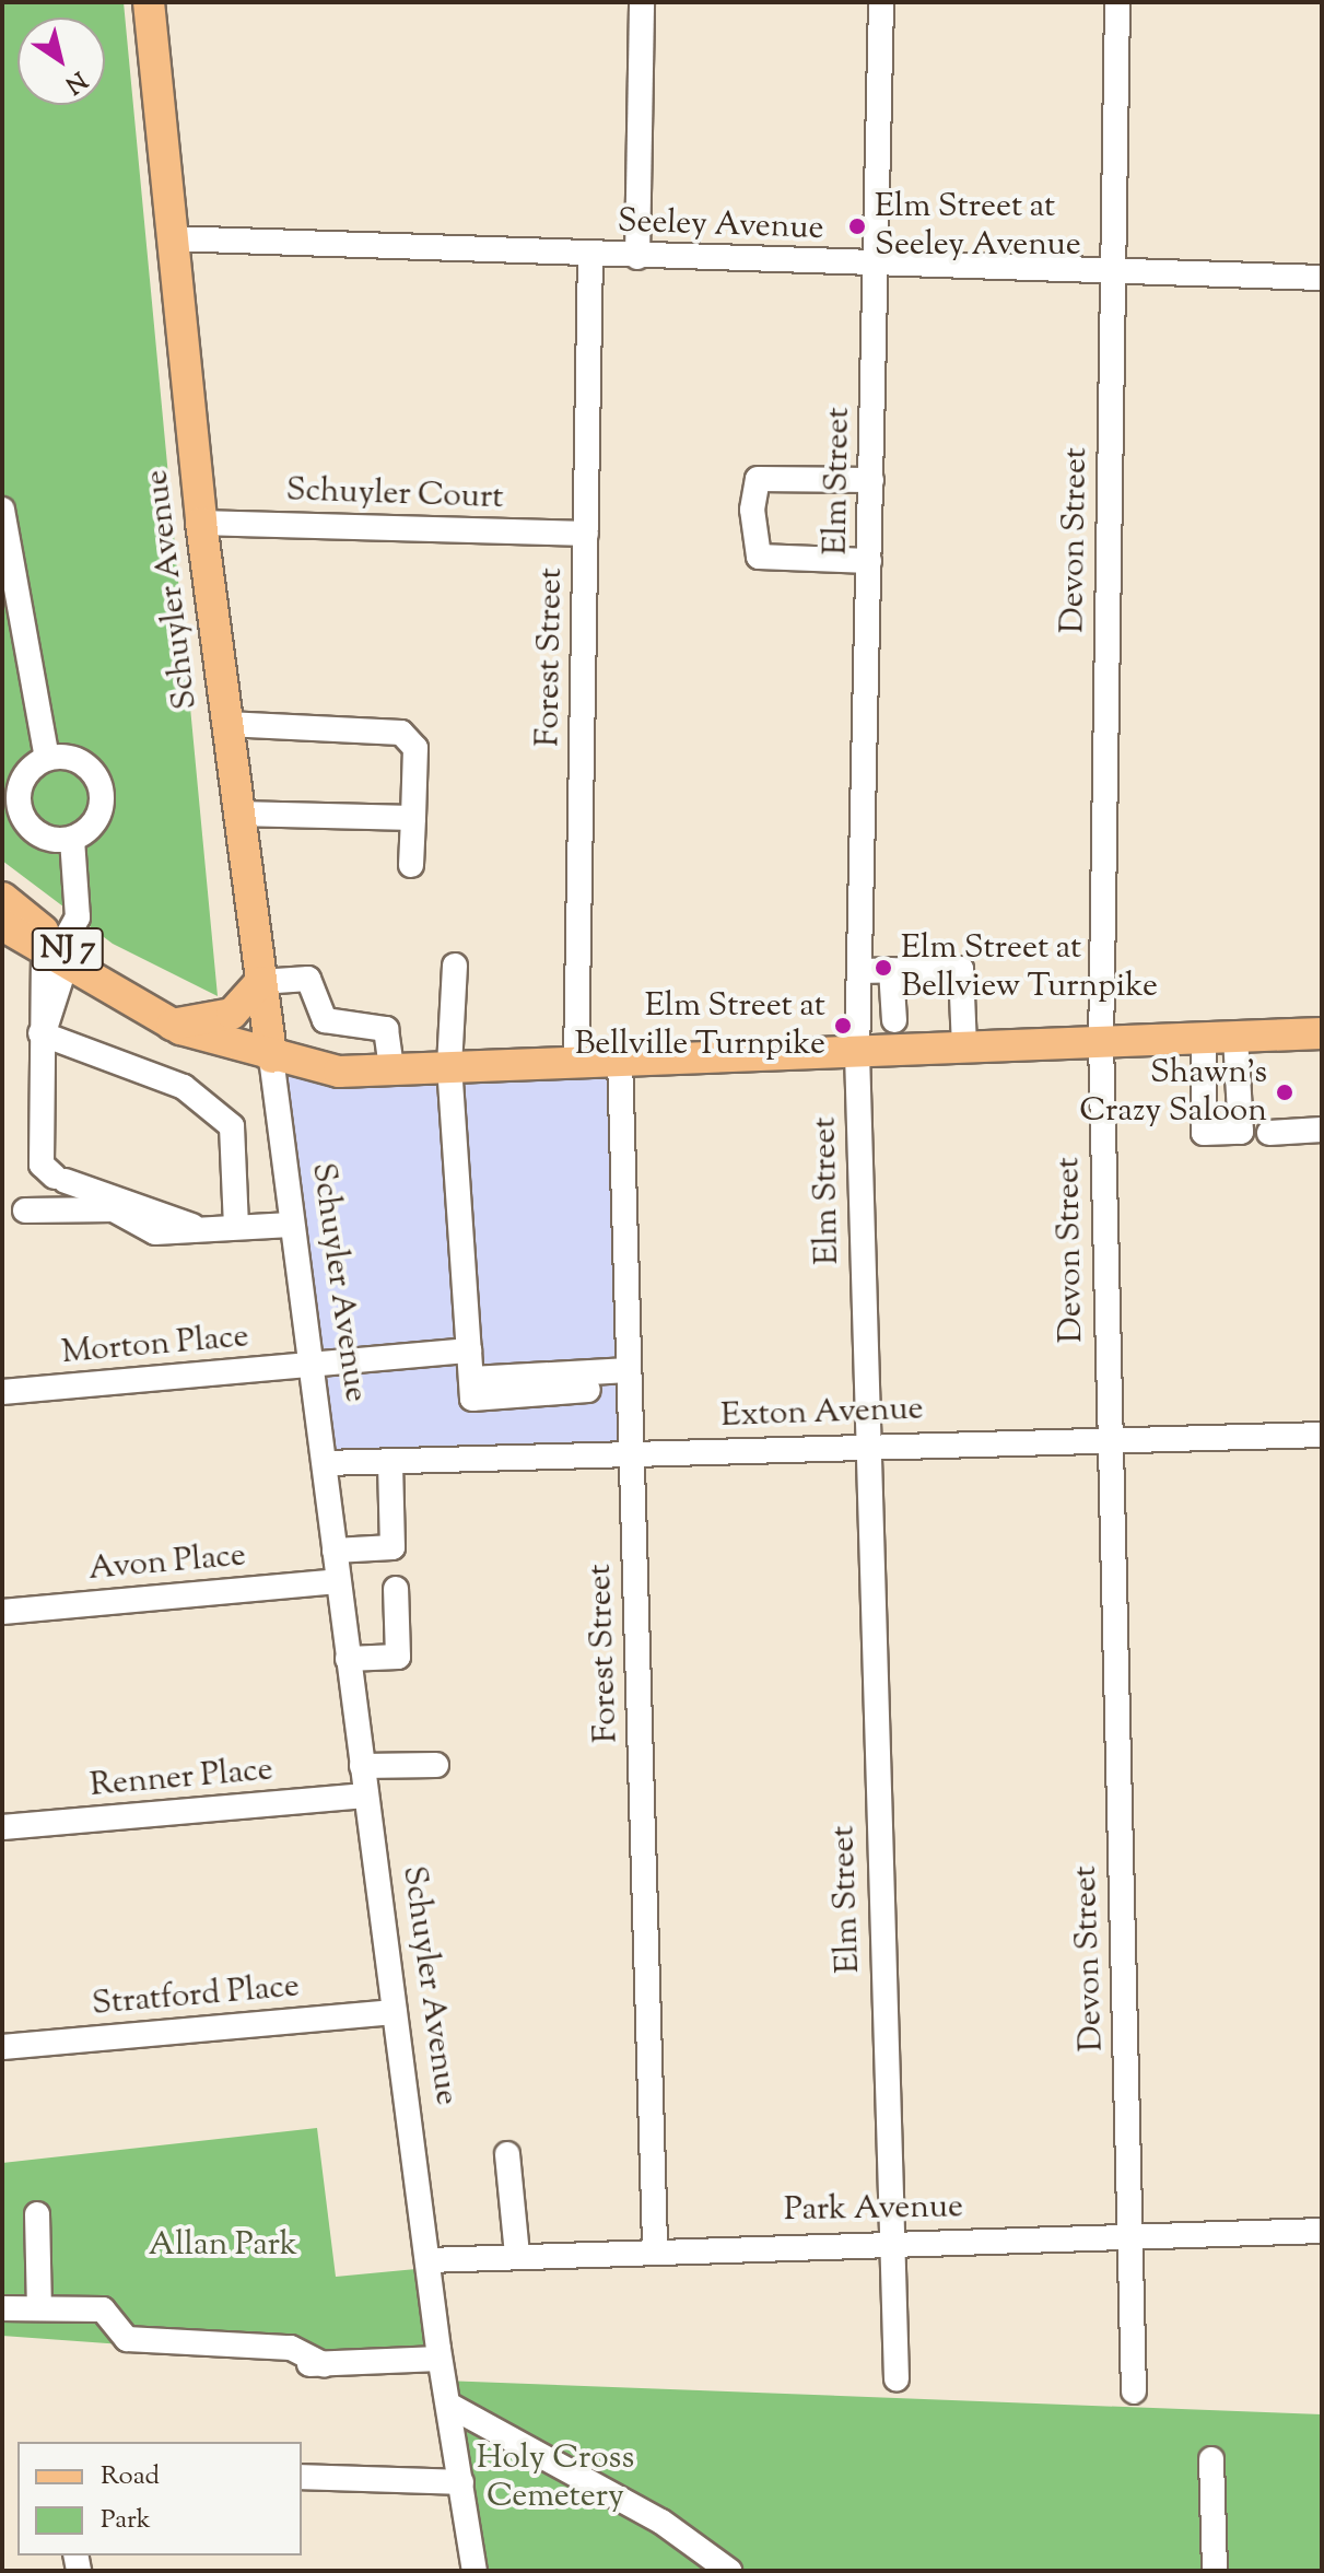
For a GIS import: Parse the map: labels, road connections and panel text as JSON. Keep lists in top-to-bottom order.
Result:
{
  "streets": {
    "main road": ["Schuyler Avenue", "NJ 7"],
    "street": [
      "Seeley Avenue",
      "Elm Street",
      "Schuyler Court",
      "Devon Street",
      "Forest Street",
      "Morton Place",
      "Exton Avenue",
      "Avon Place",
      "Renner Place",
      "Stratford Place",
      "Park Avenue"
    ]
  },
  "crossings": [
    ["Seeley Avenue", "Elm Street"],
    ["Seeley Avenue", "Devon Street"],
    ["Seeley Avenue", "Schuyler Avenue"],
    ["Seeley Avenue", "Forest Street"],
    ["Elm Street", "NJ 7"],
    ["Elm Street", "Exton Avenue"],
    ["Elm Street", "Park Avenue"],
    ["Schuyler Court", "Schuyler Avenue"],
    ["Schuyler Court", "Forest Street"],
    ["Devon Street", "NJ 7"],
    ["Devon Street", "Exton Avenue"],
    ["Devon Street", "Park Avenue"],
    ["Schuyler Avenue", "NJ 7"],
    ["Schuyler Avenue", "Morton Place"],
    ["Schuyler Avenue", "Exton Avenue"],
    ["Schuyler Avenue", "Avon Place"],
    ["Schuyler Avenue", "Renner Place"],
    ["Schuyler Avenue", "Stratford Place"],
    ["Schuyler Avenue", "Park Avenue"],
    ["Forest Street", "NJ 7"],
    ["Forest Street", "Exton Avenue"],
    ["Forest Street", "Park Avenue"]
  ],
  "parks": ["Allan Park", "Holy Cross Cemetery"],
  "places": [
    "Elm Street at Seeley Avenue",
    "Elm Street at Bellview Turnpike",
    "Elm Street at Bellville Turnpike",
    "Shawn's Crazy Saloon"
  ],
  "legend": ["Road", "Park"],
  "north": "bottom right"
}
